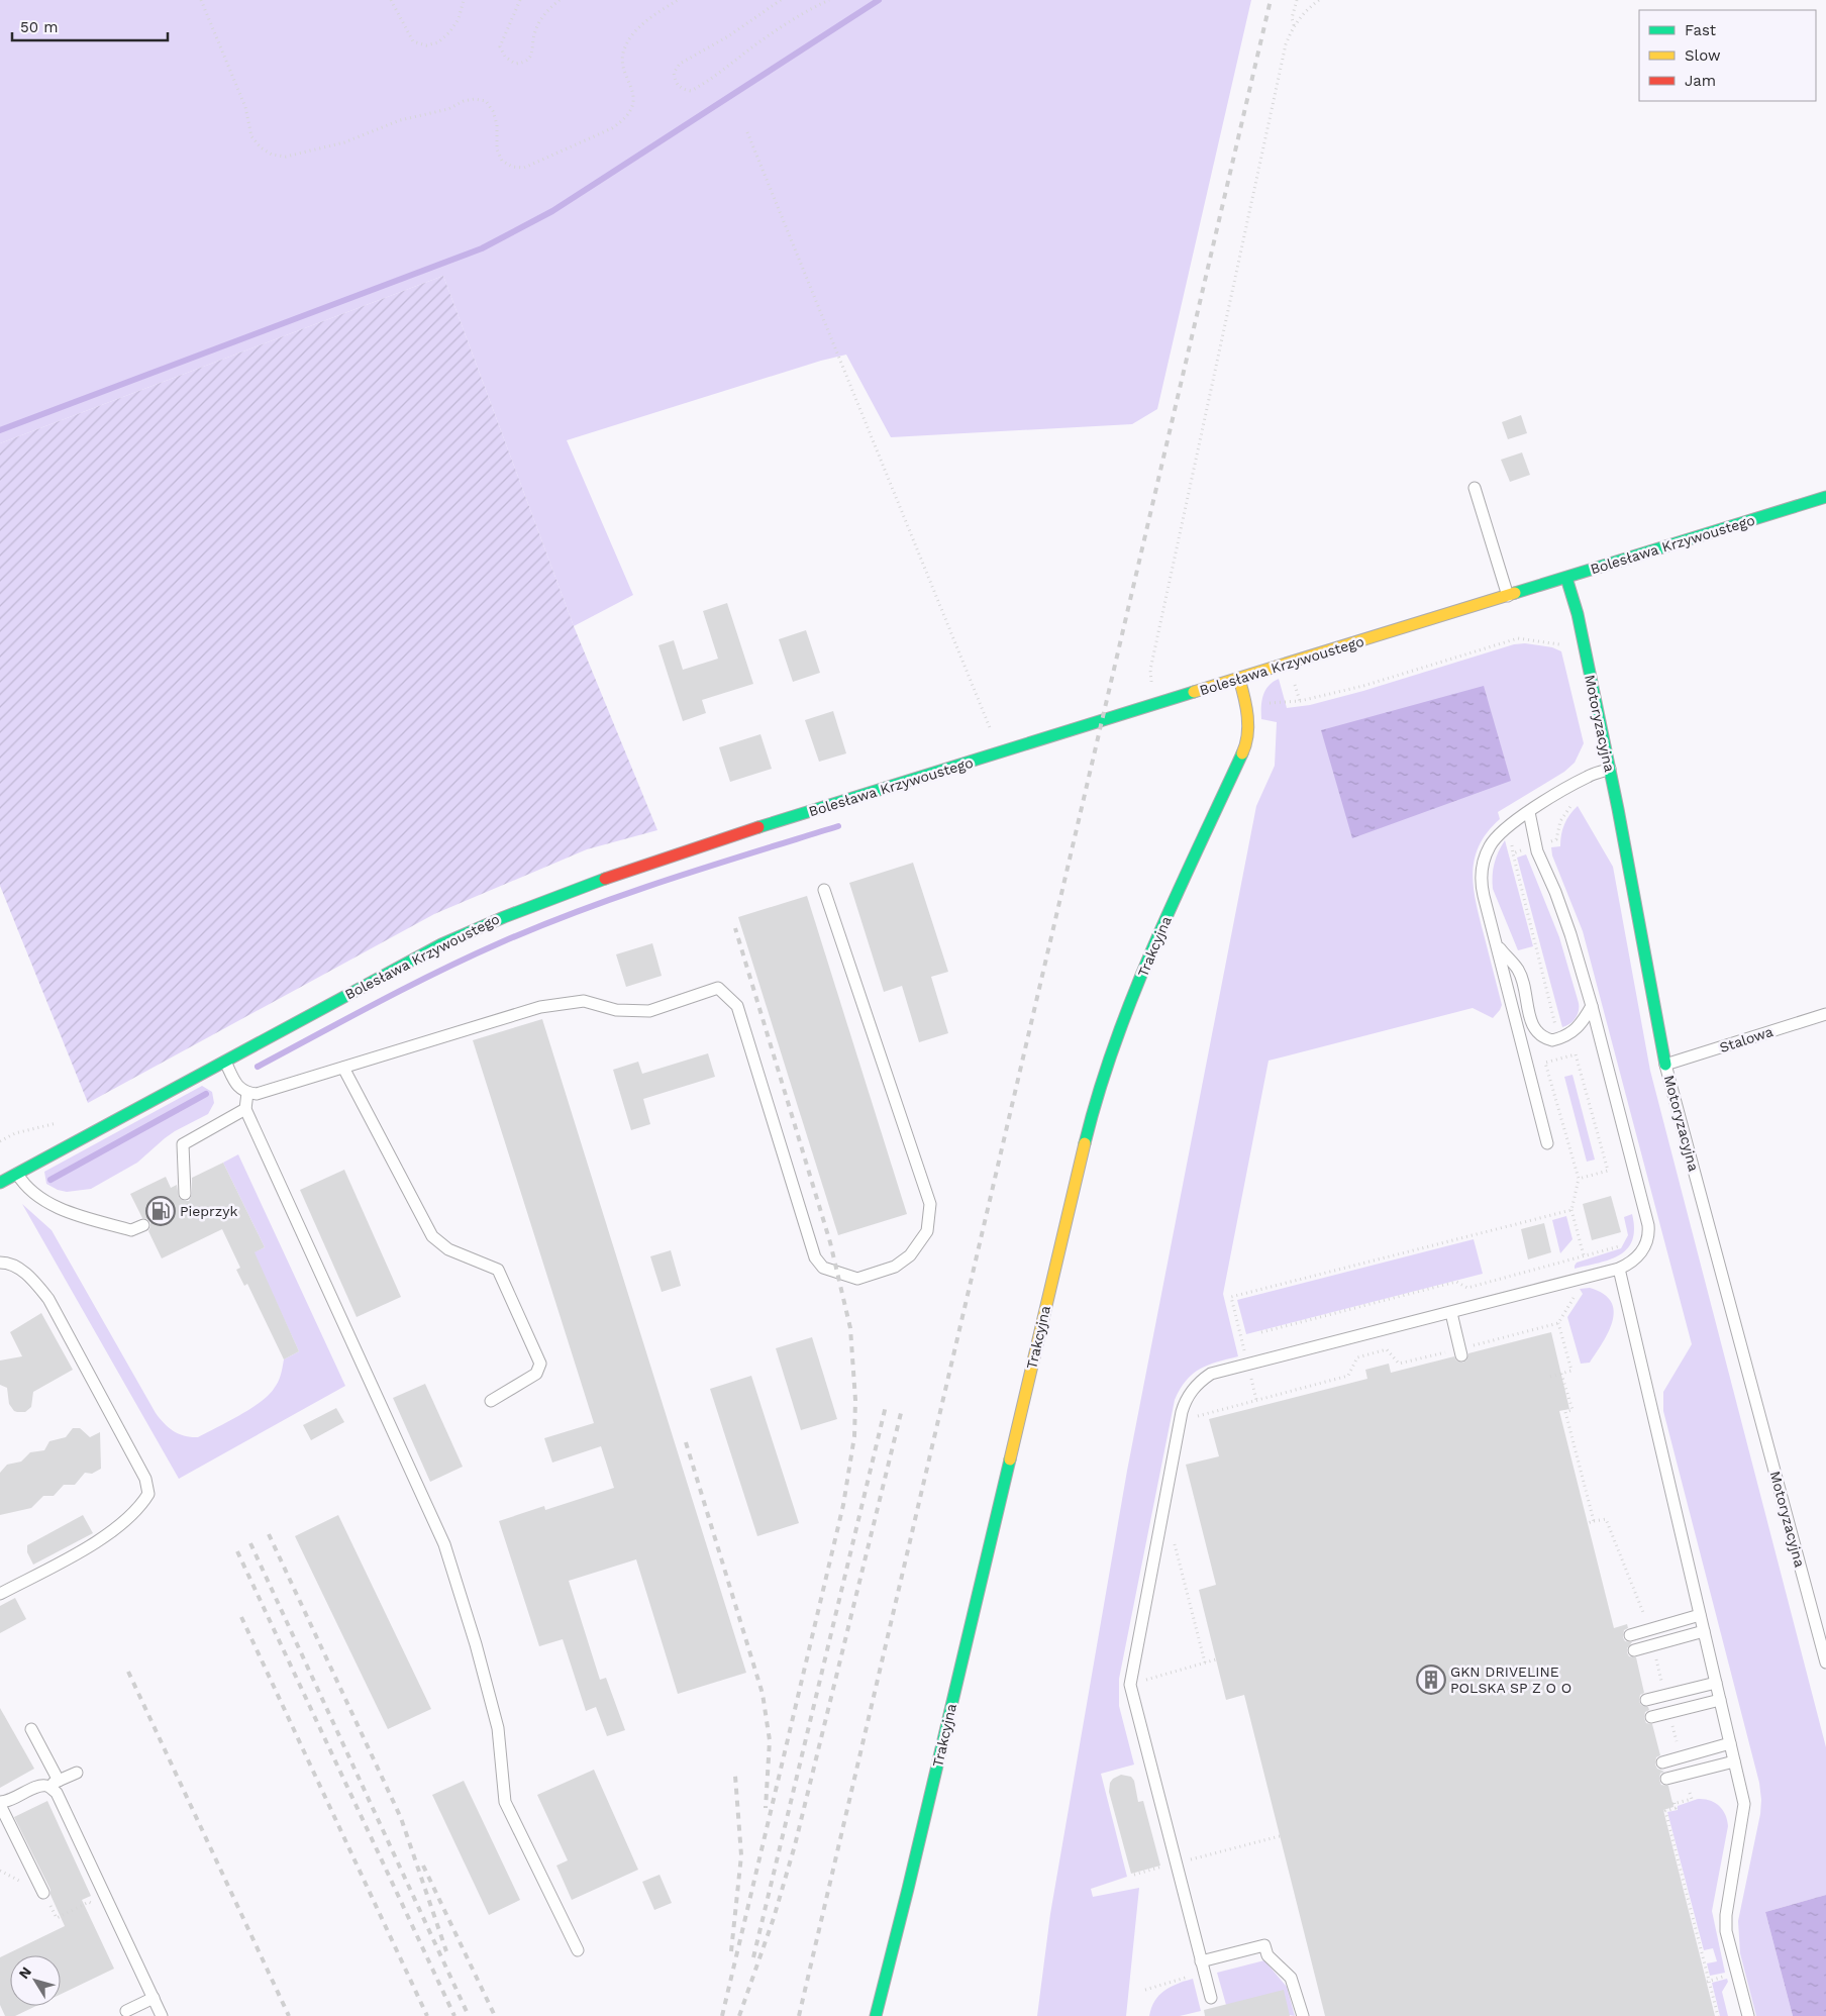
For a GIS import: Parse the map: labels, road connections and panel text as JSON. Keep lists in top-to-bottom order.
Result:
{
  "streets": {
    "street": ["Bolesława Krzywoustego", "Motoryzacyjna", "Trakcyjna"],
    "lane": ["Stalowa"]
  },
  "crossings": [
    ["Bolesława Krzywoustego", "Motoryzacyjna"],
    ["Bolesława Krzywoustego", "Trakcyjna"],
    ["Motoryzacyjna", "Stalowa"]
  ],
  "places": {
    "fuel station": ["Pieprzyk"],
    "building": ["GKN DRIVELINE POLSKA SP Z O O"]
  },
  "legend": ["Fast", "Slow", "Jam"],
  "scale_bar": "50 m",
  "north": "top left"
}
